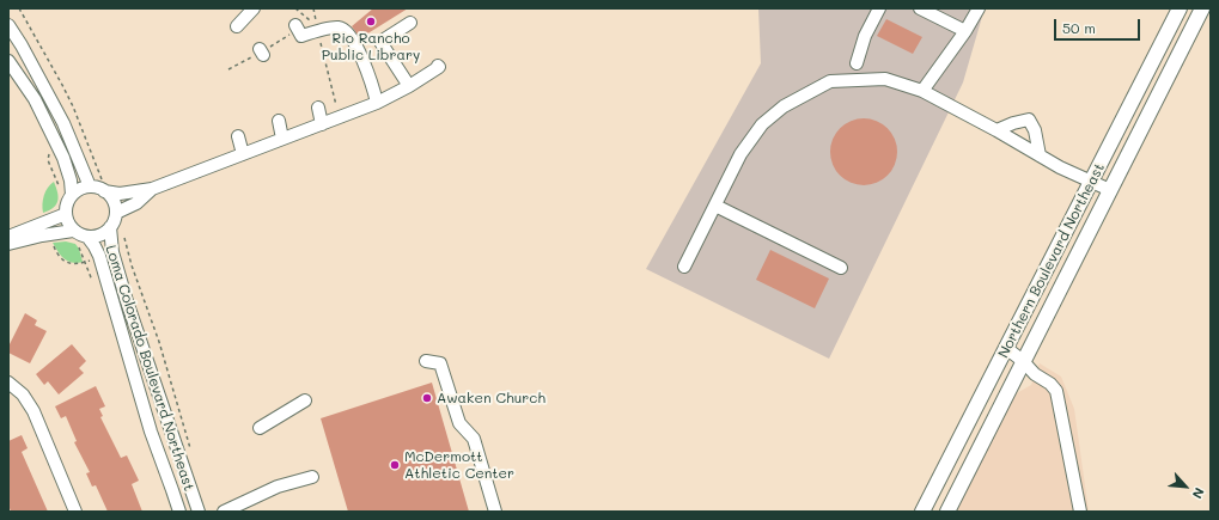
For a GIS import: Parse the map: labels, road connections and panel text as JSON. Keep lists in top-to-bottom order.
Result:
{
  "streets": {
    "main road": ["Northern Boulevard Northeast"],
    "street": ["Loma Colorado Boulevard Northeast"]
  },
  "places": ["Rio Rancho Public Library", "Awaken Church", "McDermott Athletic Center"],
  "scale_bar": "50 m",
  "north": "bottom right"
}
